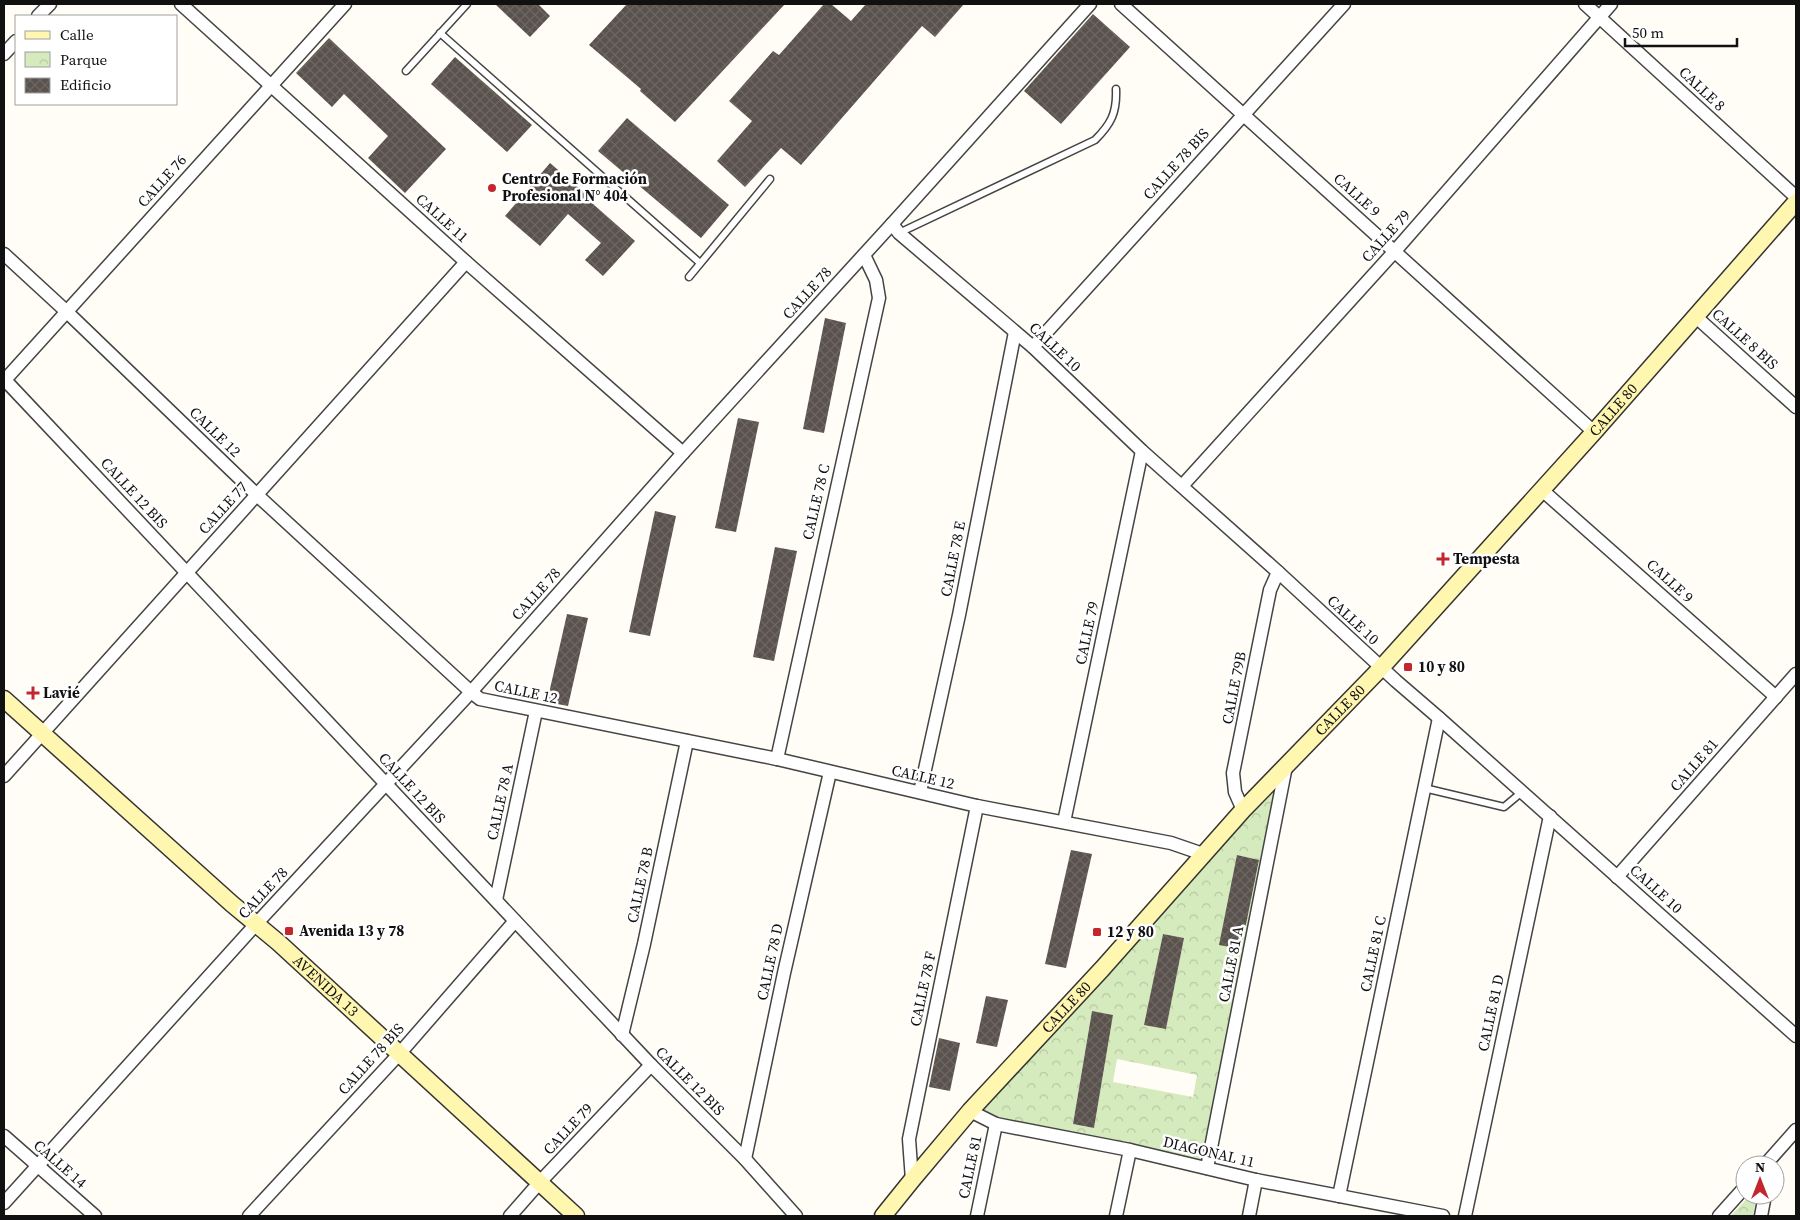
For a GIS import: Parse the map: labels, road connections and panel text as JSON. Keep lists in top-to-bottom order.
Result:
{
  "streets": {
    "street": [
      "CALLE 8",
      "CALLE 78 BIS",
      "CALLE 76",
      "CALLE 9",
      "CALLE 11",
      "CALLE 79",
      "CALLE 78",
      "CALLE 8 BIS",
      "CALLE 10",
      "CALLE 80",
      "CALLE 12",
      "CALLE 12 BIS",
      "CALLE 78 C",
      "CALLE 77",
      "CALLE 78 E",
      "CALLE 79B",
      "CALLE 81",
      "CALLE 78 A",
      "CALLE 78 B",
      "CALLE 81 C",
      "CALLE 78 D",
      "CALLE 81 A",
      "AVENIDA 13",
      "CALLE 78 F",
      "CALLE 81 D",
      "DIAGONAL 11",
      "CALLE 14"
    ]
  },
  "crossings": [
    ["CALLE 8", "CALLE 79"],
    ["CALLE 78 BIS", "CALLE 9"],
    ["CALLE 78 BIS", "CALLE 10"],
    ["CALLE 78 BIS", "CALLE 12 BIS"],
    ["CALLE 78 BIS", "AVENIDA 13"],
    ["CALLE 76", "CALLE 11"],
    ["CALLE 76", "CALLE 12"],
    ["CALLE 76", "CALLE 12 BIS"],
    ["CALLE 9", "CALLE 79"],
    ["CALLE 9", "CALLE 80"],
    ["CALLE 9", "CALLE 81"],
    ["CALLE 11", "CALLE 78"],
    ["CALLE 11", "CALLE 77"],
    ["CALLE 79", "CALLE 10"],
    ["CALLE 79", "CALLE 12"],
    ["CALLE 79", "CALLE 12 BIS"],
    ["CALLE 79", "AVENIDA 13"],
    ["CALLE 78", "CALLE 10"],
    ["CALLE 78", "CALLE 12"],
    ["CALLE 78", "CALLE 12 BIS"],
    ["CALLE 78", "CALLE 78 C"],
    ["CALLE 78", "AVENIDA 13"],
    ["CALLE 78", "CALLE 14"],
    ["CALLE 8 BIS", "CALLE 80"],
    ["CALLE 10", "CALLE 80"],
    ["CALLE 10", "CALLE 78 E"],
    ["CALLE 10", "CALLE 79B"],
    ["CALLE 10", "CALLE 81"],
    ["CALLE 10", "CALLE 81 C"],
    ["CALLE 10", "CALLE 81 D"],
    ["CALLE 80", "CALLE 12"],
    ["CALLE 80", "CALLE 79B"],
    ["CALLE 80", "CALLE 81 A"],
    ["CALLE 80", "CALLE 78 F"],
    ["CALLE 80", "DIAGONAL 11"],
    ["CALLE 12", "CALLE 78 C"],
    ["CALLE 12", "CALLE 77"],
    ["CALLE 12", "CALLE 78 E"],
    ["CALLE 12", "CALLE 78 A"],
    ["CALLE 12", "CALLE 78 B"],
    ["CALLE 12", "CALLE 78 D"],
    ["CALLE 12", "CALLE 78 F"],
    ["CALLE 12 BIS", "CALLE 77"],
    ["CALLE 12 BIS", "CALLE 78 A"],
    ["CALLE 12 BIS", "CALLE 78 B"],
    ["CALLE 12 BIS", "CALLE 78 D"],
    ["CALLE 77", "AVENIDA 13"],
    ["CALLE 81", "DIAGONAL 11"],
    ["CALLE 81 C", "DIAGONAL 11"],
    ["CALLE 81 A", "DIAGONAL 11"]
  ],
  "places": {
    "other": ["Centro de Formación Profesional N° 404"],
    "health": ["Tempesta", "Lavié"],
    "transit": ["10 y 80", "Avenida 13 y 78", "12 y 80"]
  },
  "legend": ["Calle", "Parque", "Edificio"],
  "scale_bar": "50 m",
  "north": "top"
}
